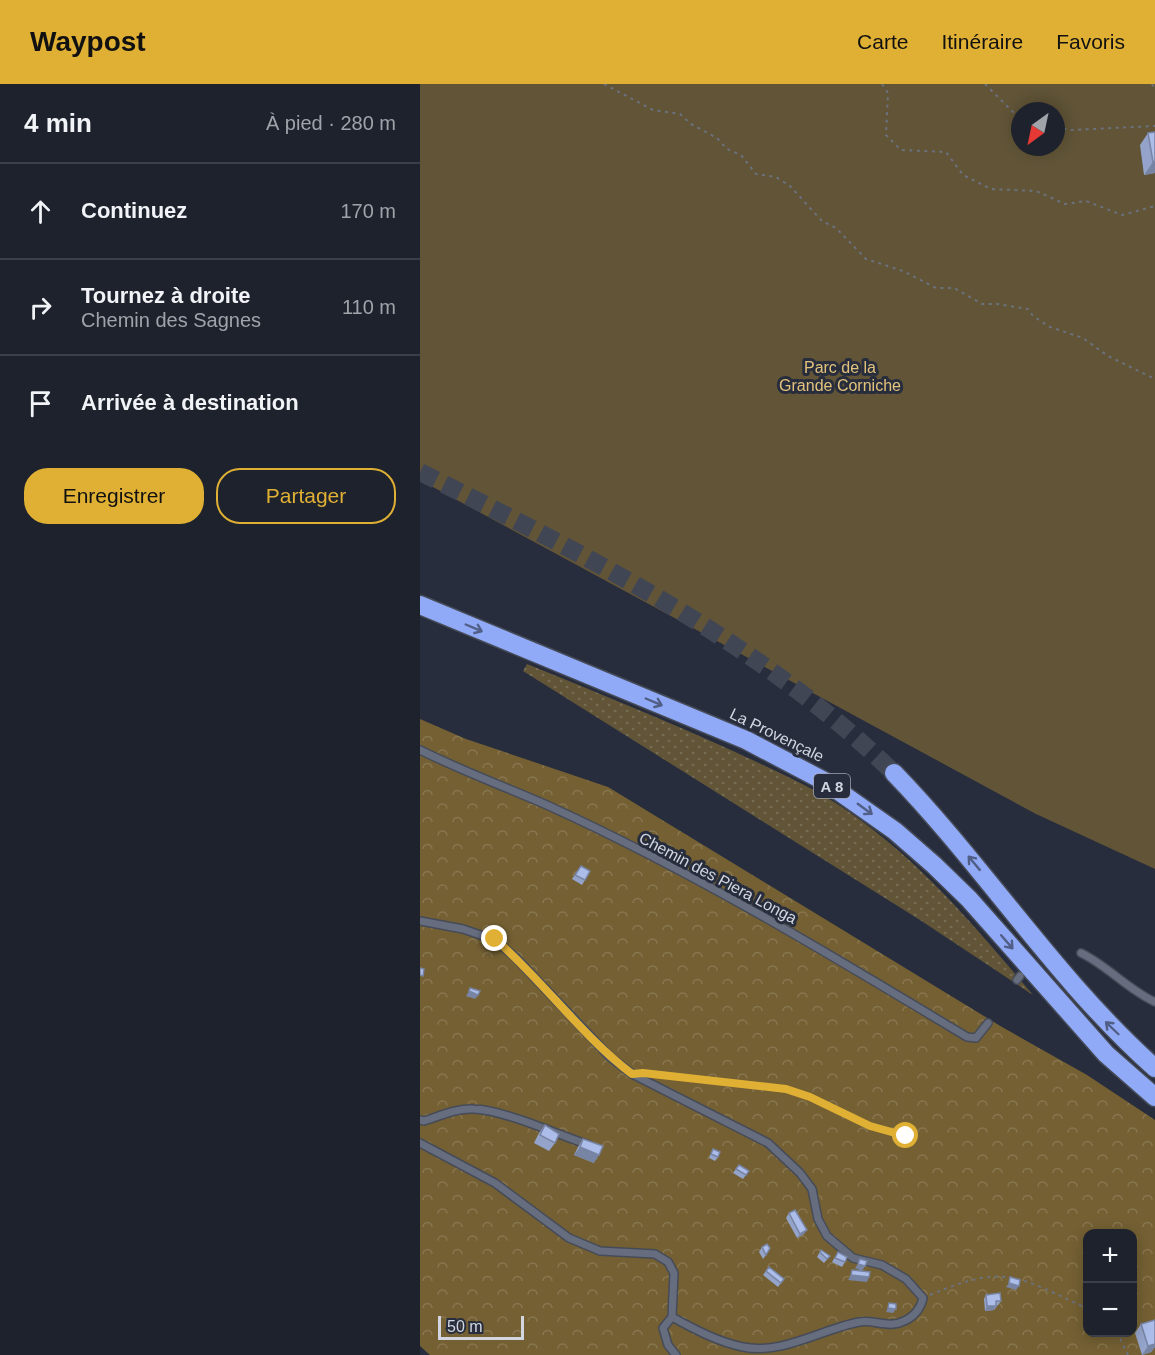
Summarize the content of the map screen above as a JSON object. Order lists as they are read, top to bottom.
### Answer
{
  "streets": {
    "highway": ["La Provençale", "A 8"],
    "lane": ["Chemin des Piera Longa"]
  },
  "parks": ["Parc de la Grande Corniche"],
  "scale_bar": "50 m",
  "north": "bottom left",
  "page": {
    "header": "Waypost",
    "nav": ["Carte", "Itinéraire", "Favoris"],
    "heading": ["4 min", "À pied · 280 m"],
    "list": [
      ["Continuez", "170 m"],
      ["Tournez à droite", "Chemin des Sagnes", "110 m"],
      "Arrivée à destination"
    ],
    "buttons": ["Enregistrer", "Partager"],
    "map_buttons": ["+", "−"],
    "scale": "50 m"
  }
}
